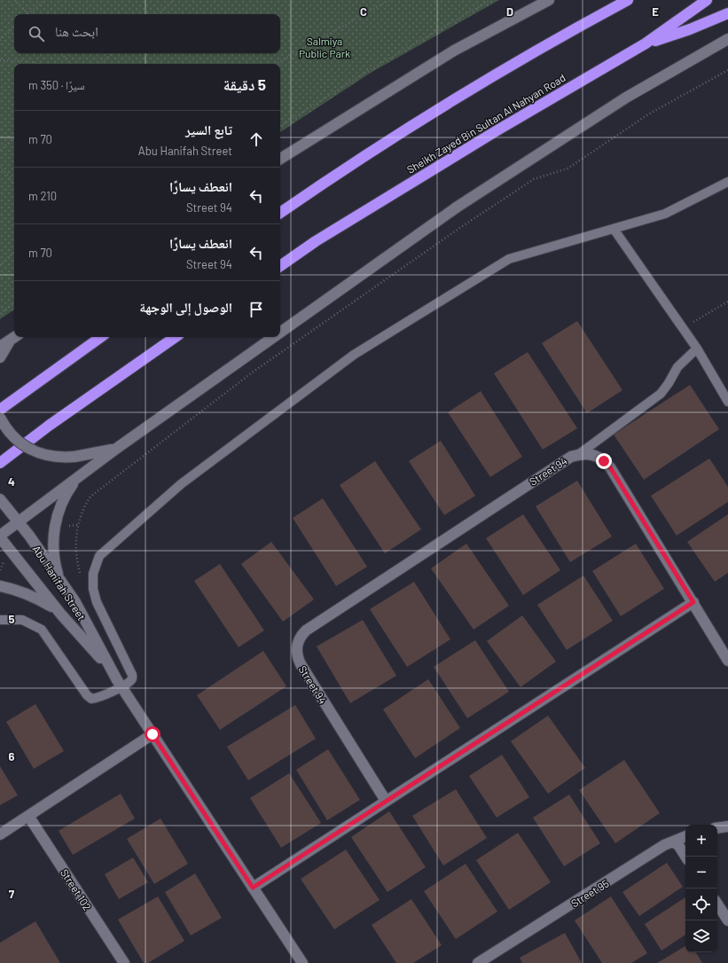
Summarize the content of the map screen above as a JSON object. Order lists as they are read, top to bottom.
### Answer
{
  "streets": {
    "highway": ["Sheikh Zayed Bin Sultan Al Nahyan Road"],
    "street": [
      "Street 94",
      "Abu Hanifah Street",
      "Street 102",
      "Street 95"
    ]
  },
  "parks": ["Salmiya Public Park"],
  "page": {
    "search": "ابحث هنا",
    "heading": ["5 دقيقة", "سيرًا · 350 m"],
    "list": [
      ["تابع السير", "Abu Hanifah Street", "70 m"],
      ["انعطف يسارًا", "Street 94", "210 m"],
      ["انعطف يسارًا", "Street 94", "70 m"],
      "الوصول إلى الوجهة"
    ],
    "map_buttons": ["+", "−"]
  },
  "grid": {
    "columns": ["C", "D", "E"],
    "rows": [
      "4",
      "5",
      "6",
      "7"
    ]
  }
}
